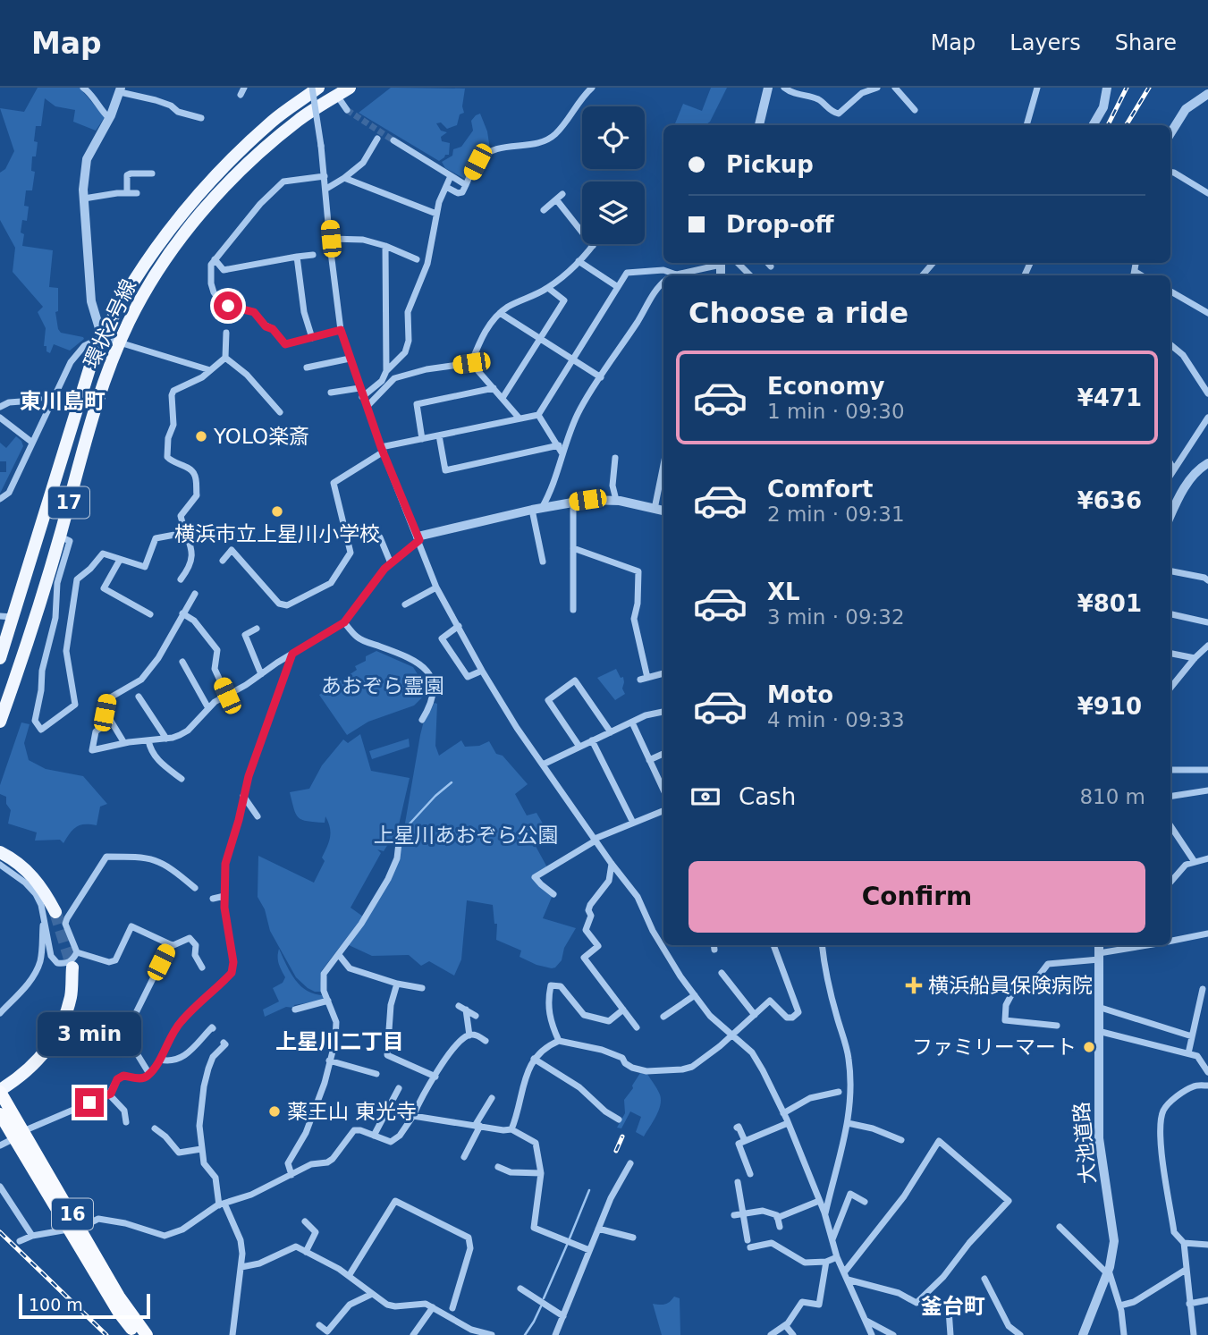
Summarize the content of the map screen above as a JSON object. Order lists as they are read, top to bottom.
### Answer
{
  "streets": {
    "highway": ["16"],
    "main road": ["環状2号線", "17"],
    "street": ["大池道路"]
  },
  "districts": ["東川島町", "上星川二丁目", "釜台町"],
  "parks": ["あおぞら霊園", "上星川あおぞら公園"],
  "places": {
    "other": [
      "YOLO楽斎",
      "横浜市立上星川小学校",
      "ファミリーマート",
      "薬王山 東光寺"
    ],
    "health": ["横浜船員保険病院"]
  },
  "scale_bar": "100 m",
  "page": {
    "header": "Map",
    "nav": ["Map", "Layers", "Share"],
    "banner": ["Pickup", "Drop-off"],
    "heading": "Choose a ride",
    "list": [
      {
        "name": "Economy",
        "note": "1 min · 09:30",
        "value": "¥471"
      },
      {
        "name": "Comfort",
        "note": "2 min · 09:31",
        "value": "¥636"
      },
      {
        "name": "XL",
        "note": "3 min · 09:32",
        "value": "¥801"
      },
      {
        "name": "Moto",
        "note": "4 min · 09:33",
        "value": "¥910"
      }
    ],
    "pay": ["Cash", "810 m"],
    "buttons": "Confirm",
    "bubble": "3 min",
    "scale": "100 m"
  }
}
